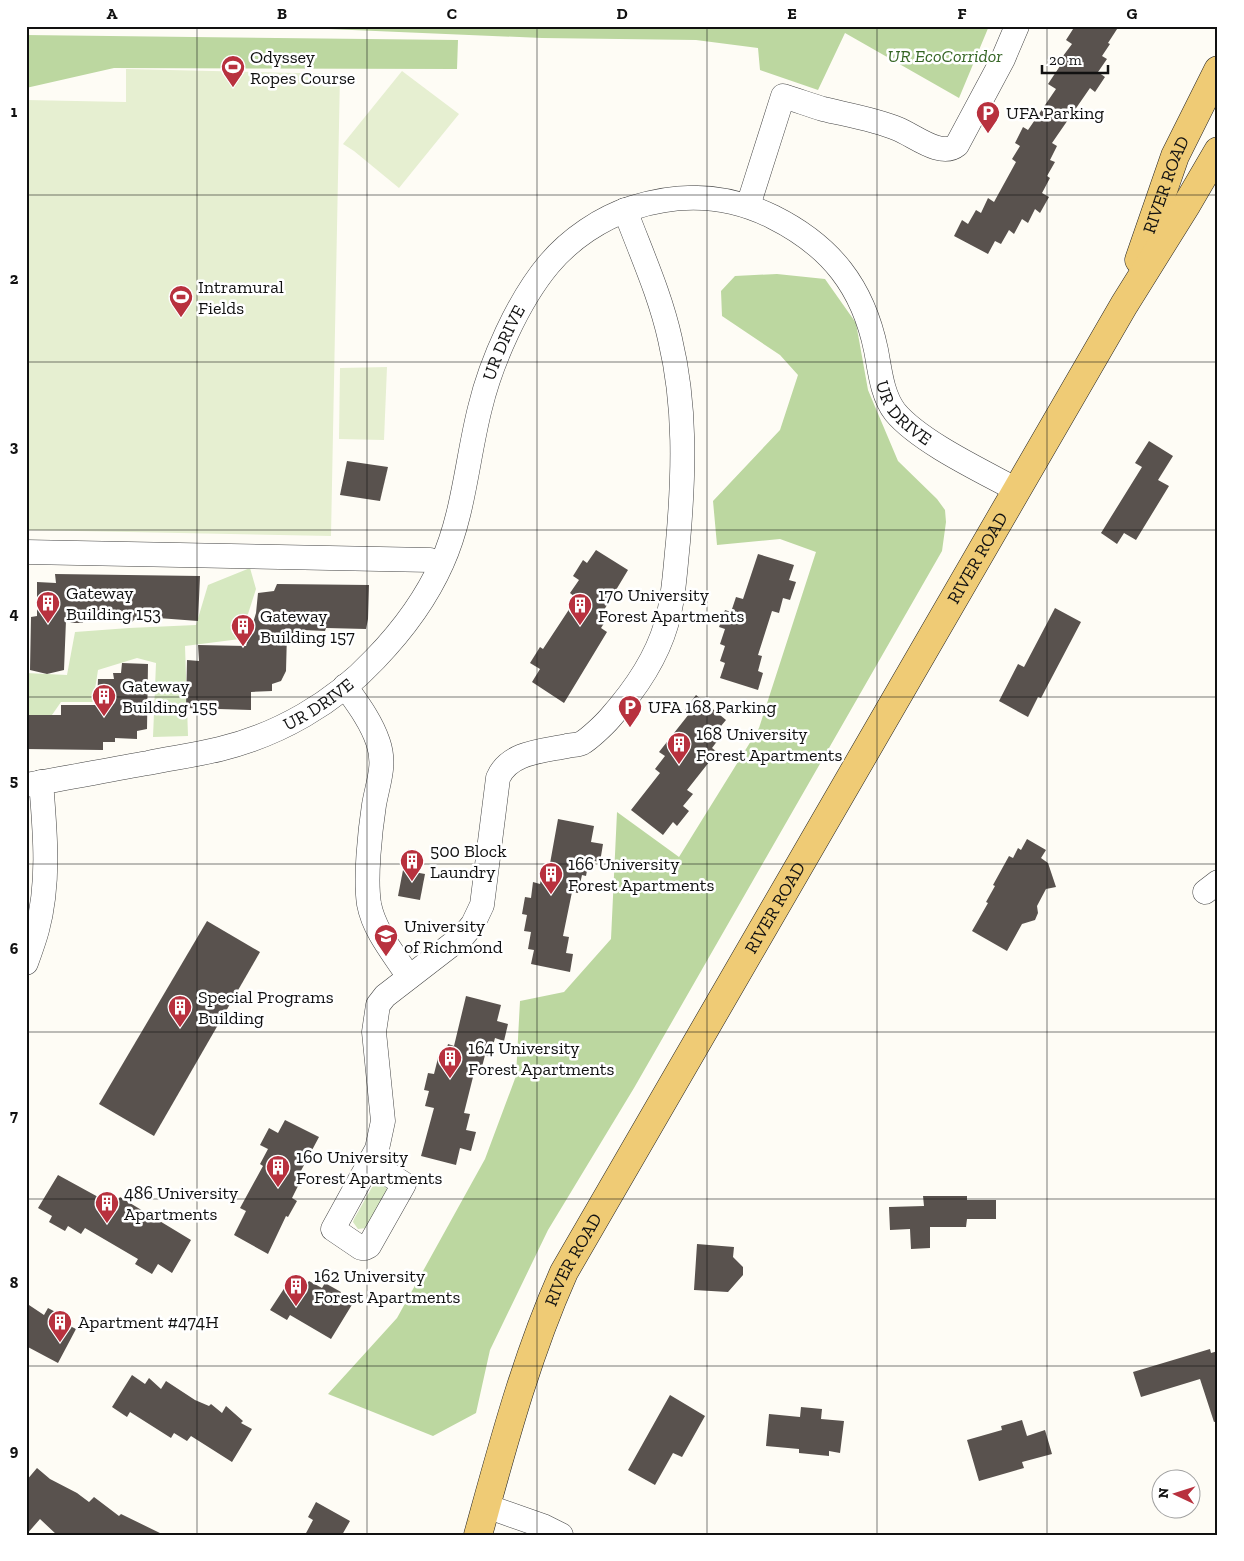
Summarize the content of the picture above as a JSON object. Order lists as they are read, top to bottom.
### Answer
{
  "streets": {
    "main road": ["RIVER ROAD"],
    "street": ["UR DRIVE"]
  },
  "crossings": [
    ["RIVER ROAD", "UR DRIVE"]
  ],
  "parks": ["UR EcoCorridor"],
  "places": {
    "sports": ["Odyssey Ropes Course", "Intramural Fields"],
    "parking": ["UFA Parking", "UFA 168 Parking"],
    "building": [
      "Gateway Building 153",
      "170 University Forest Apartments",
      "Gateway Building 157",
      "Gateway Building 155",
      "168 University Forest Apartments",
      "500 Block Laundry",
      "166 University Forest Apartments",
      "Special Programs Building",
      "164 University Forest Apartments",
      "160 University Forest Apartments",
      "486 University Apartments",
      "162 University Forest Apartments",
      "Apartment #474H"
    ],
    "school or university": ["University of Richmond"]
  },
  "scale_bar": "20 m",
  "north": "left",
  "grid": {
    "columns": [
      "A",
      "B",
      "C",
      "D",
      "E",
      "F",
      "G"
    ],
    "rows": [
      "1",
      "2",
      "3",
      "4",
      "5",
      "6",
      "7",
      "8",
      "9"
    ]
  }
}
